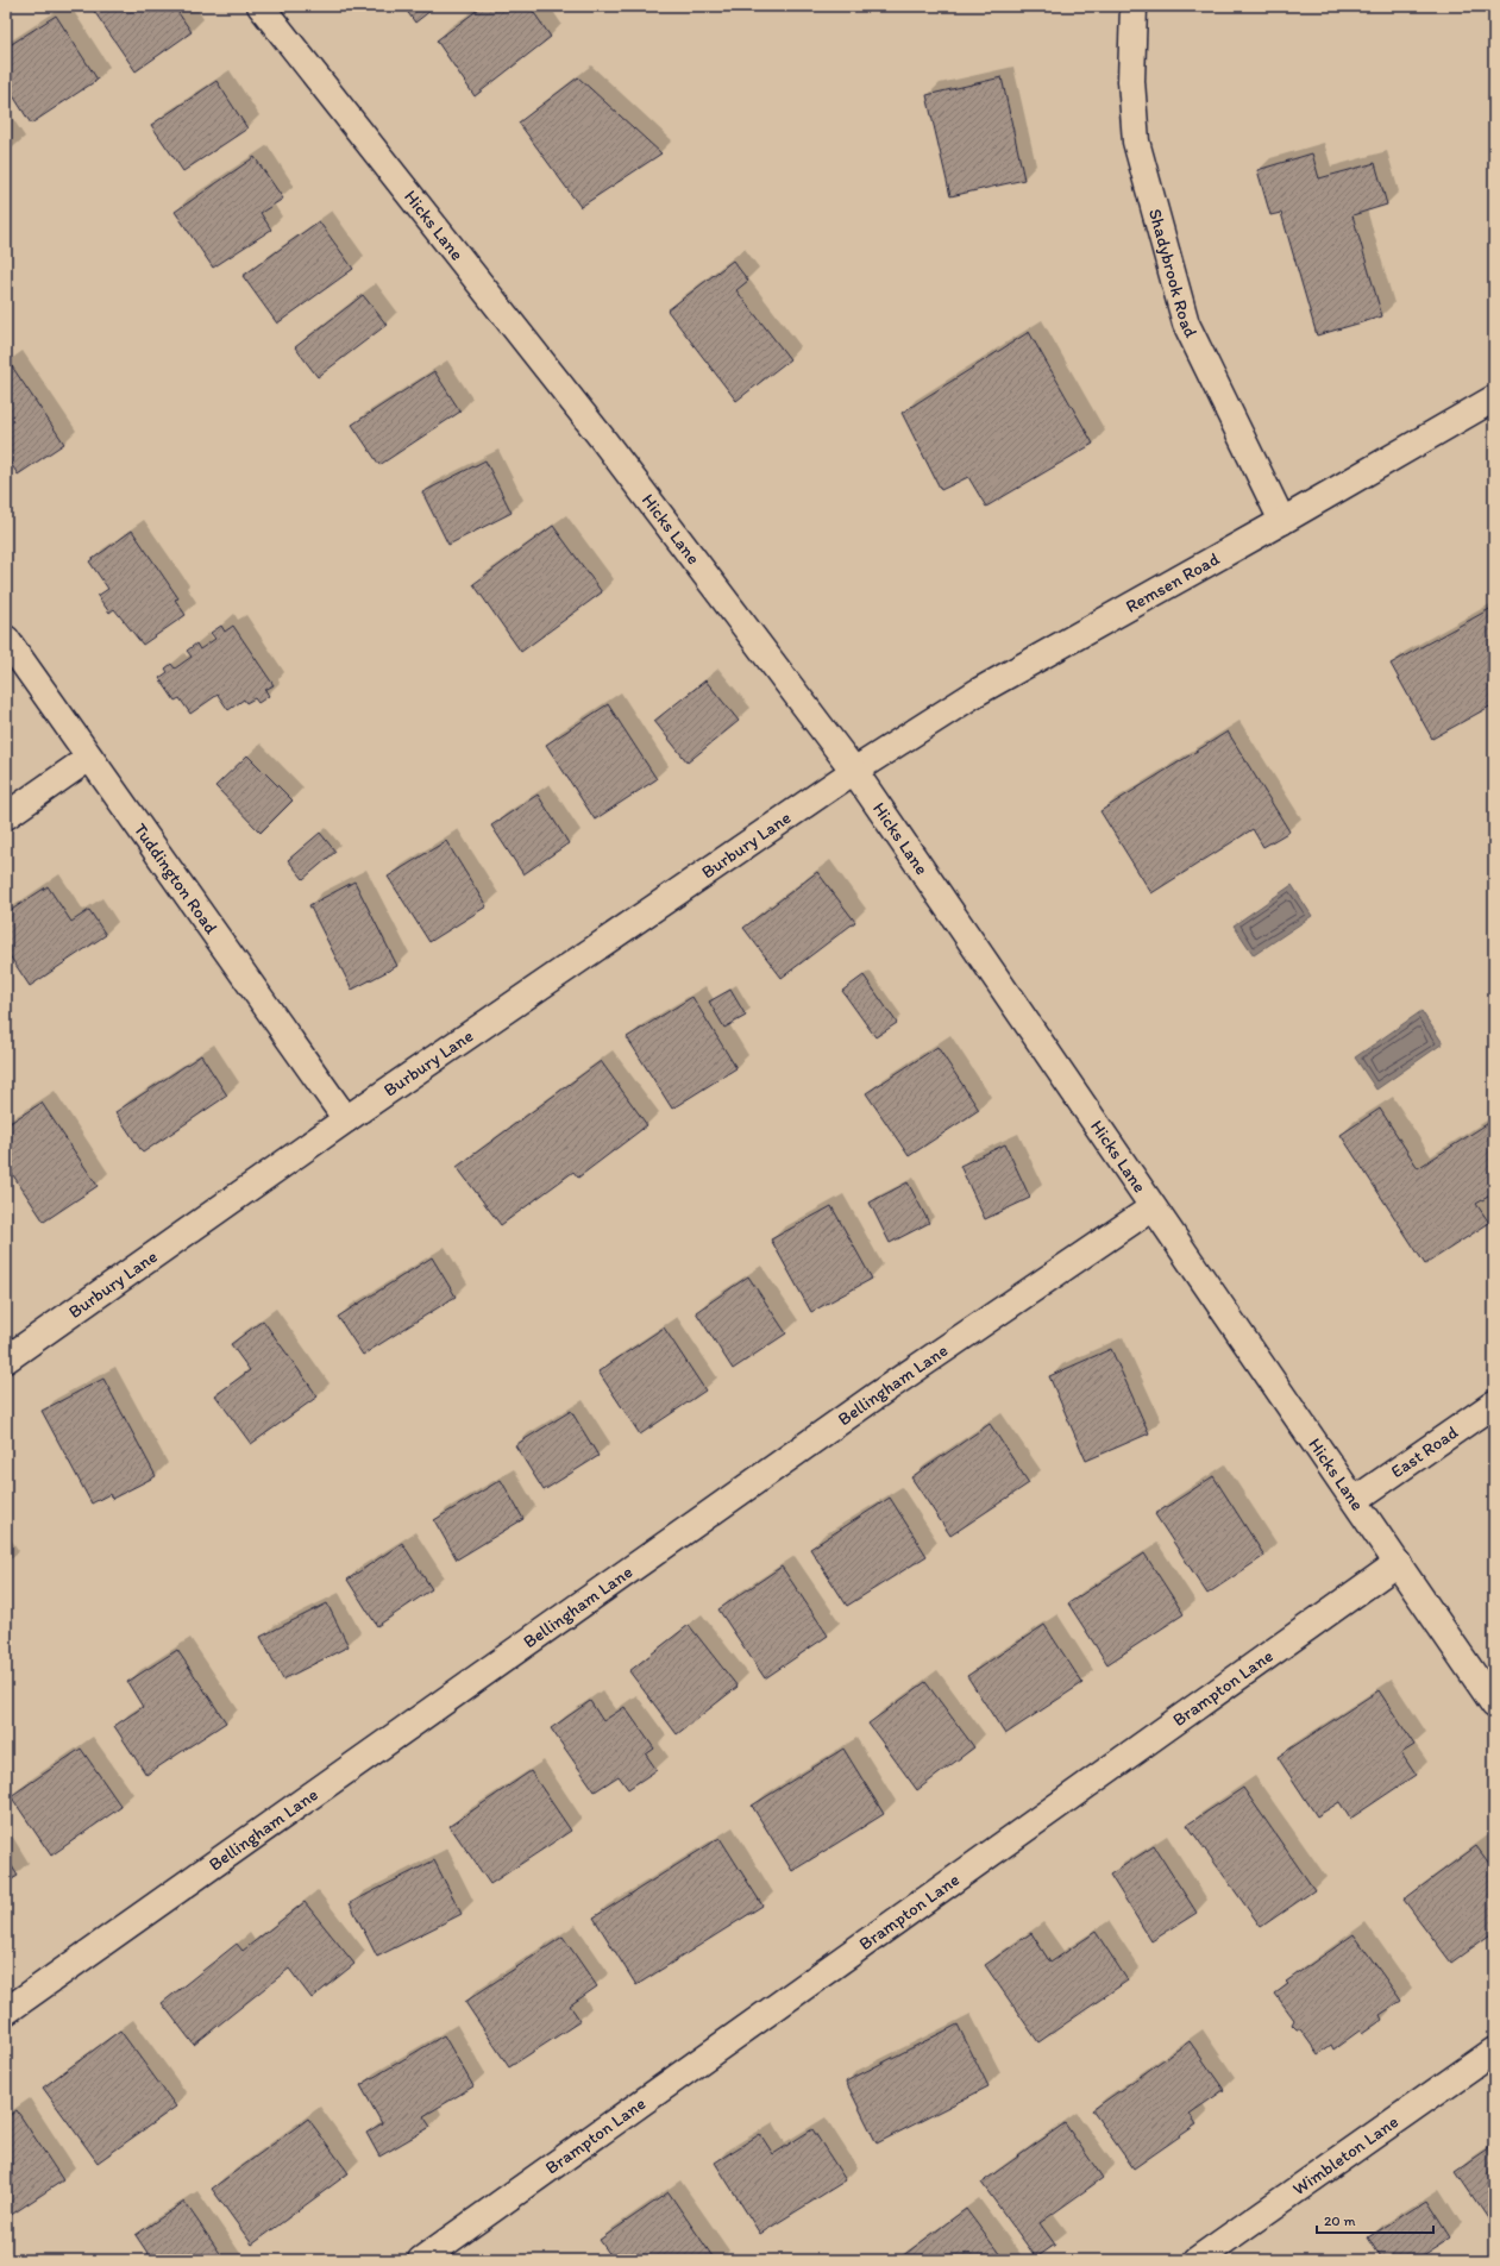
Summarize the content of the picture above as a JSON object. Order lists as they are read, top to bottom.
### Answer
{
  "streets": {
    "street": [
      "Hicks Lane",
      "Shadybrook Road",
      "Remsen Road",
      "Burbury Lane",
      "Tuddington Road",
      "Bellingham Lane",
      "East Road",
      "Brampton Lane",
      "Wimbleton Lane"
    ]
  },
  "crossings": [
    ["Hicks Lane", "Remsen Road"],
    ["Hicks Lane", "Burbury Lane"],
    ["Hicks Lane", "Bellingham Lane"],
    ["Hicks Lane", "East Road"],
    ["Hicks Lane", "Brampton Lane"],
    ["Shadybrook Road", "Remsen Road"],
    ["Remsen Road", "Burbury Lane"],
    ["Burbury Lane", "Tuddington Road"]
  ],
  "scale_bar": "20 m"
}
